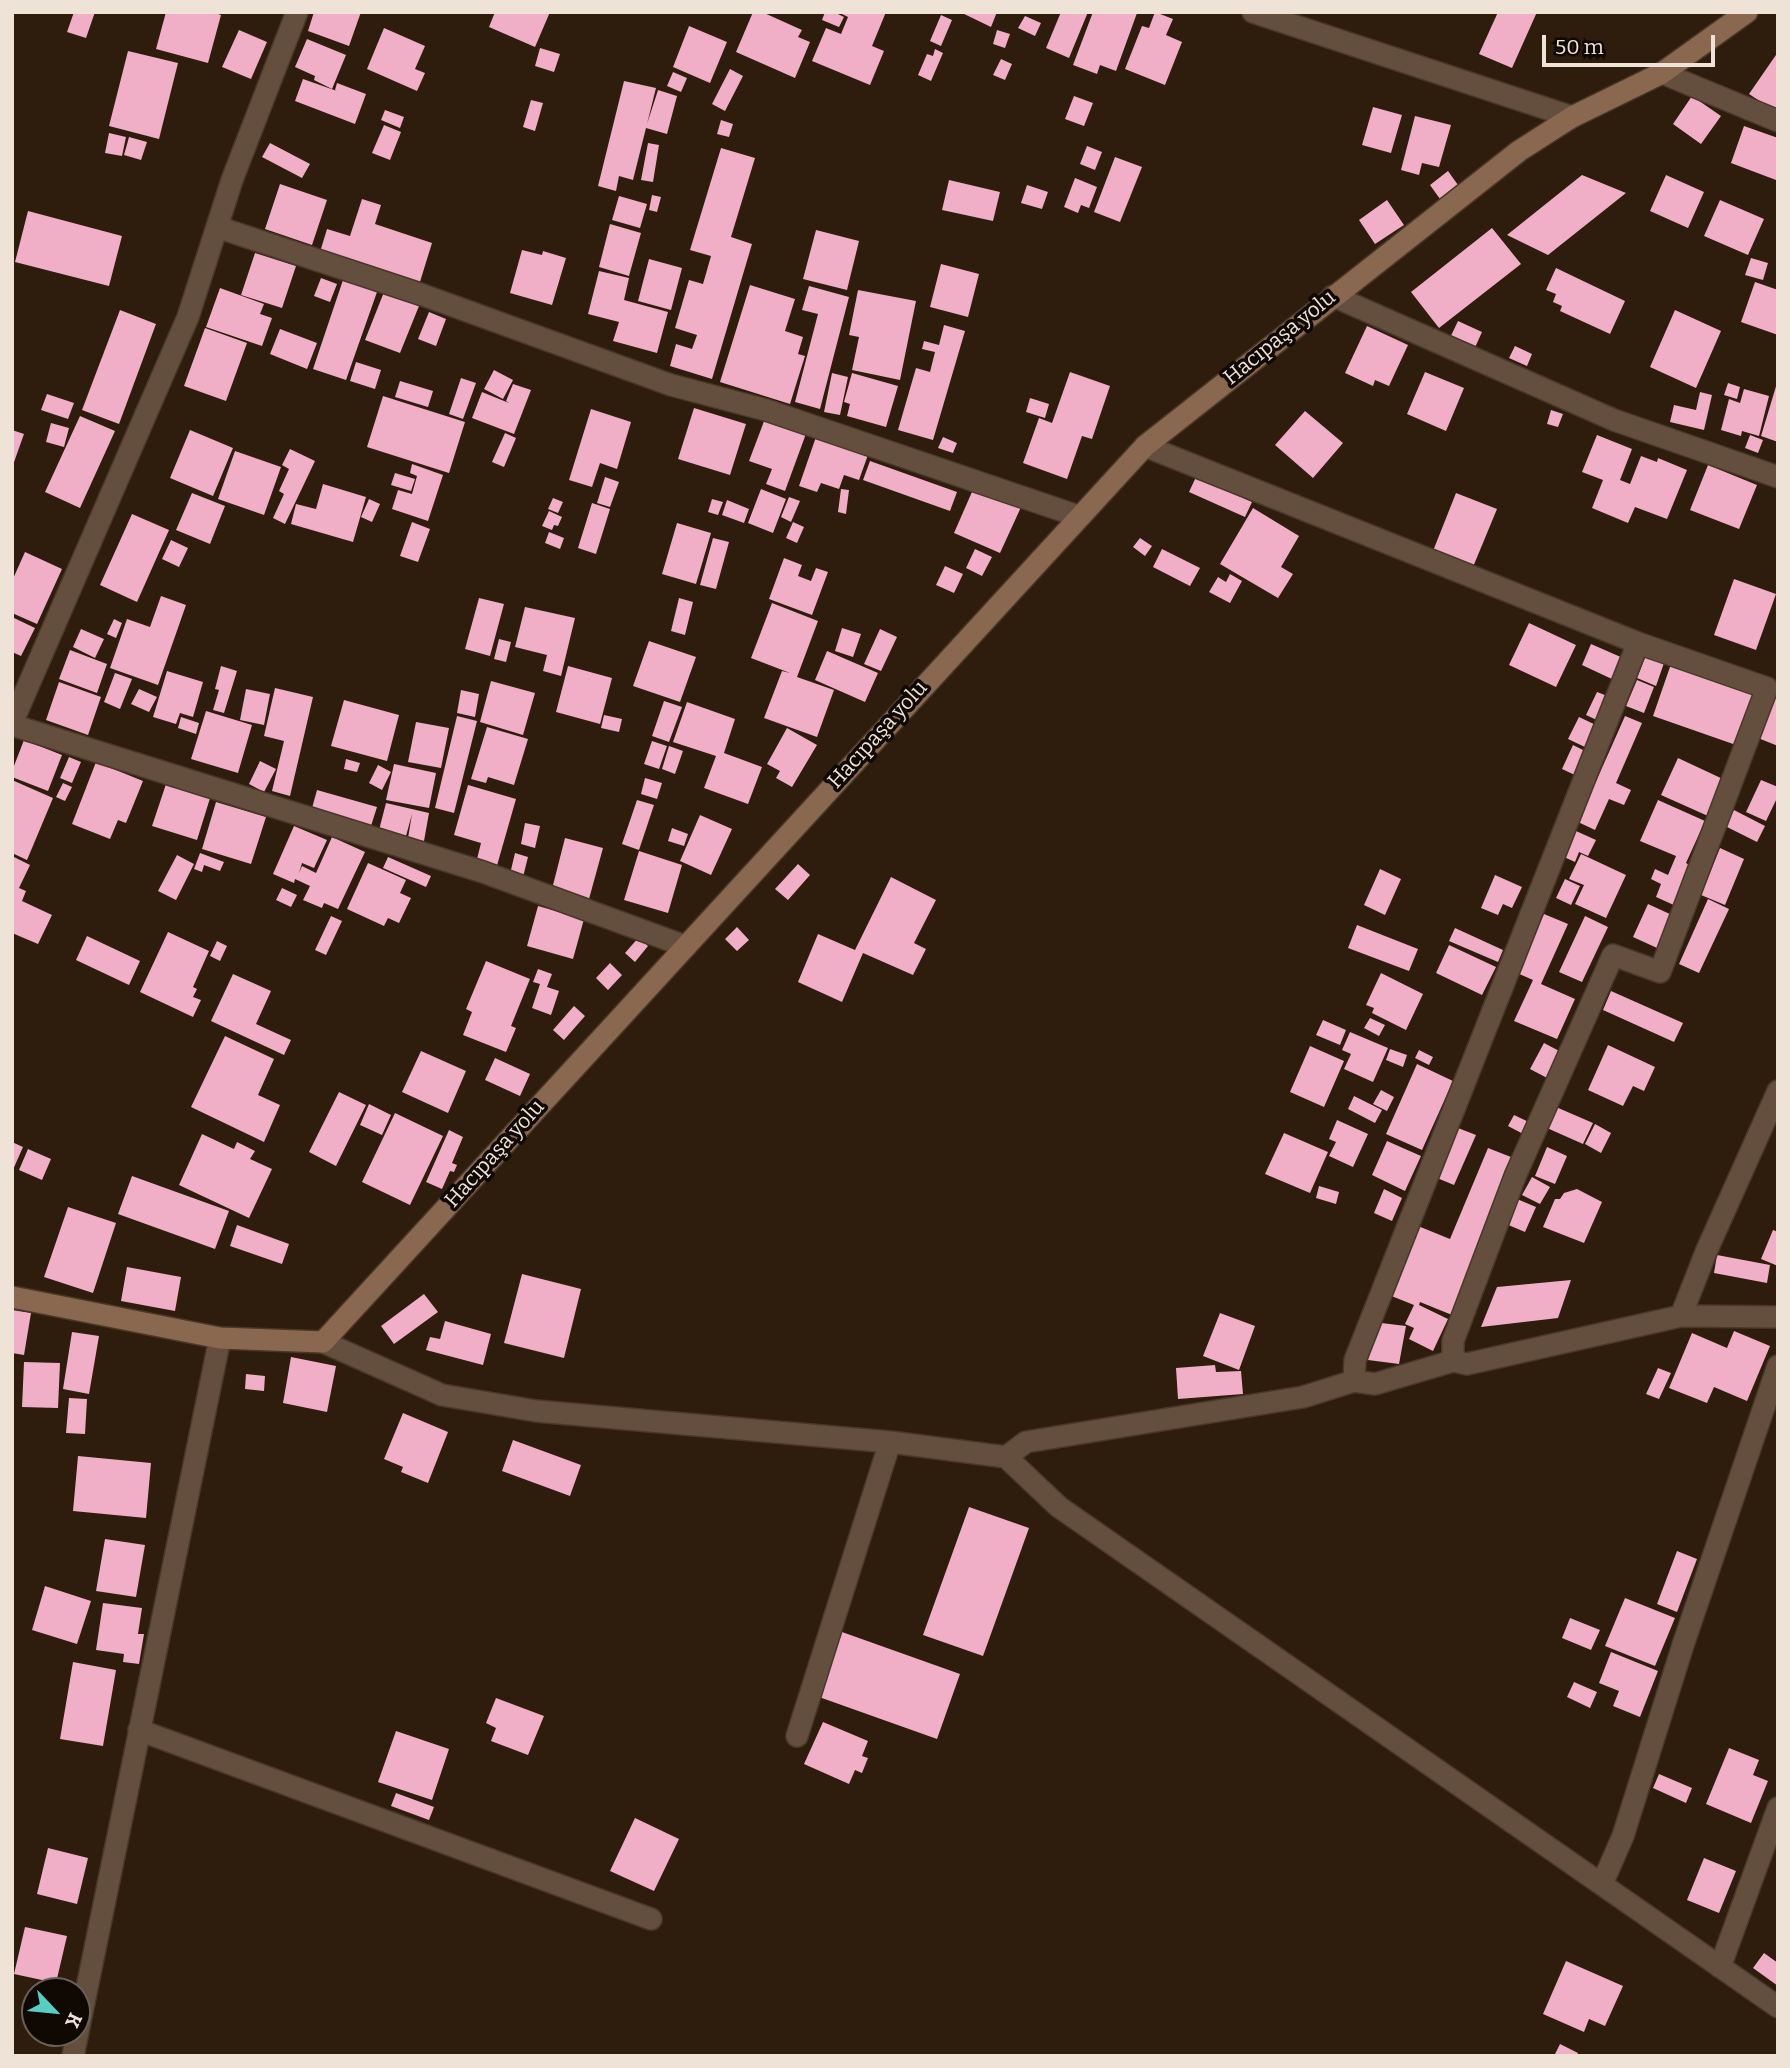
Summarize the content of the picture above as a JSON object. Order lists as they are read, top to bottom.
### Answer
{
  "streets": {
    "main road": ["Hacıpaşa yolu"]
  },
  "scale_bar": "50 m",
  "north": "bottom right"
}
